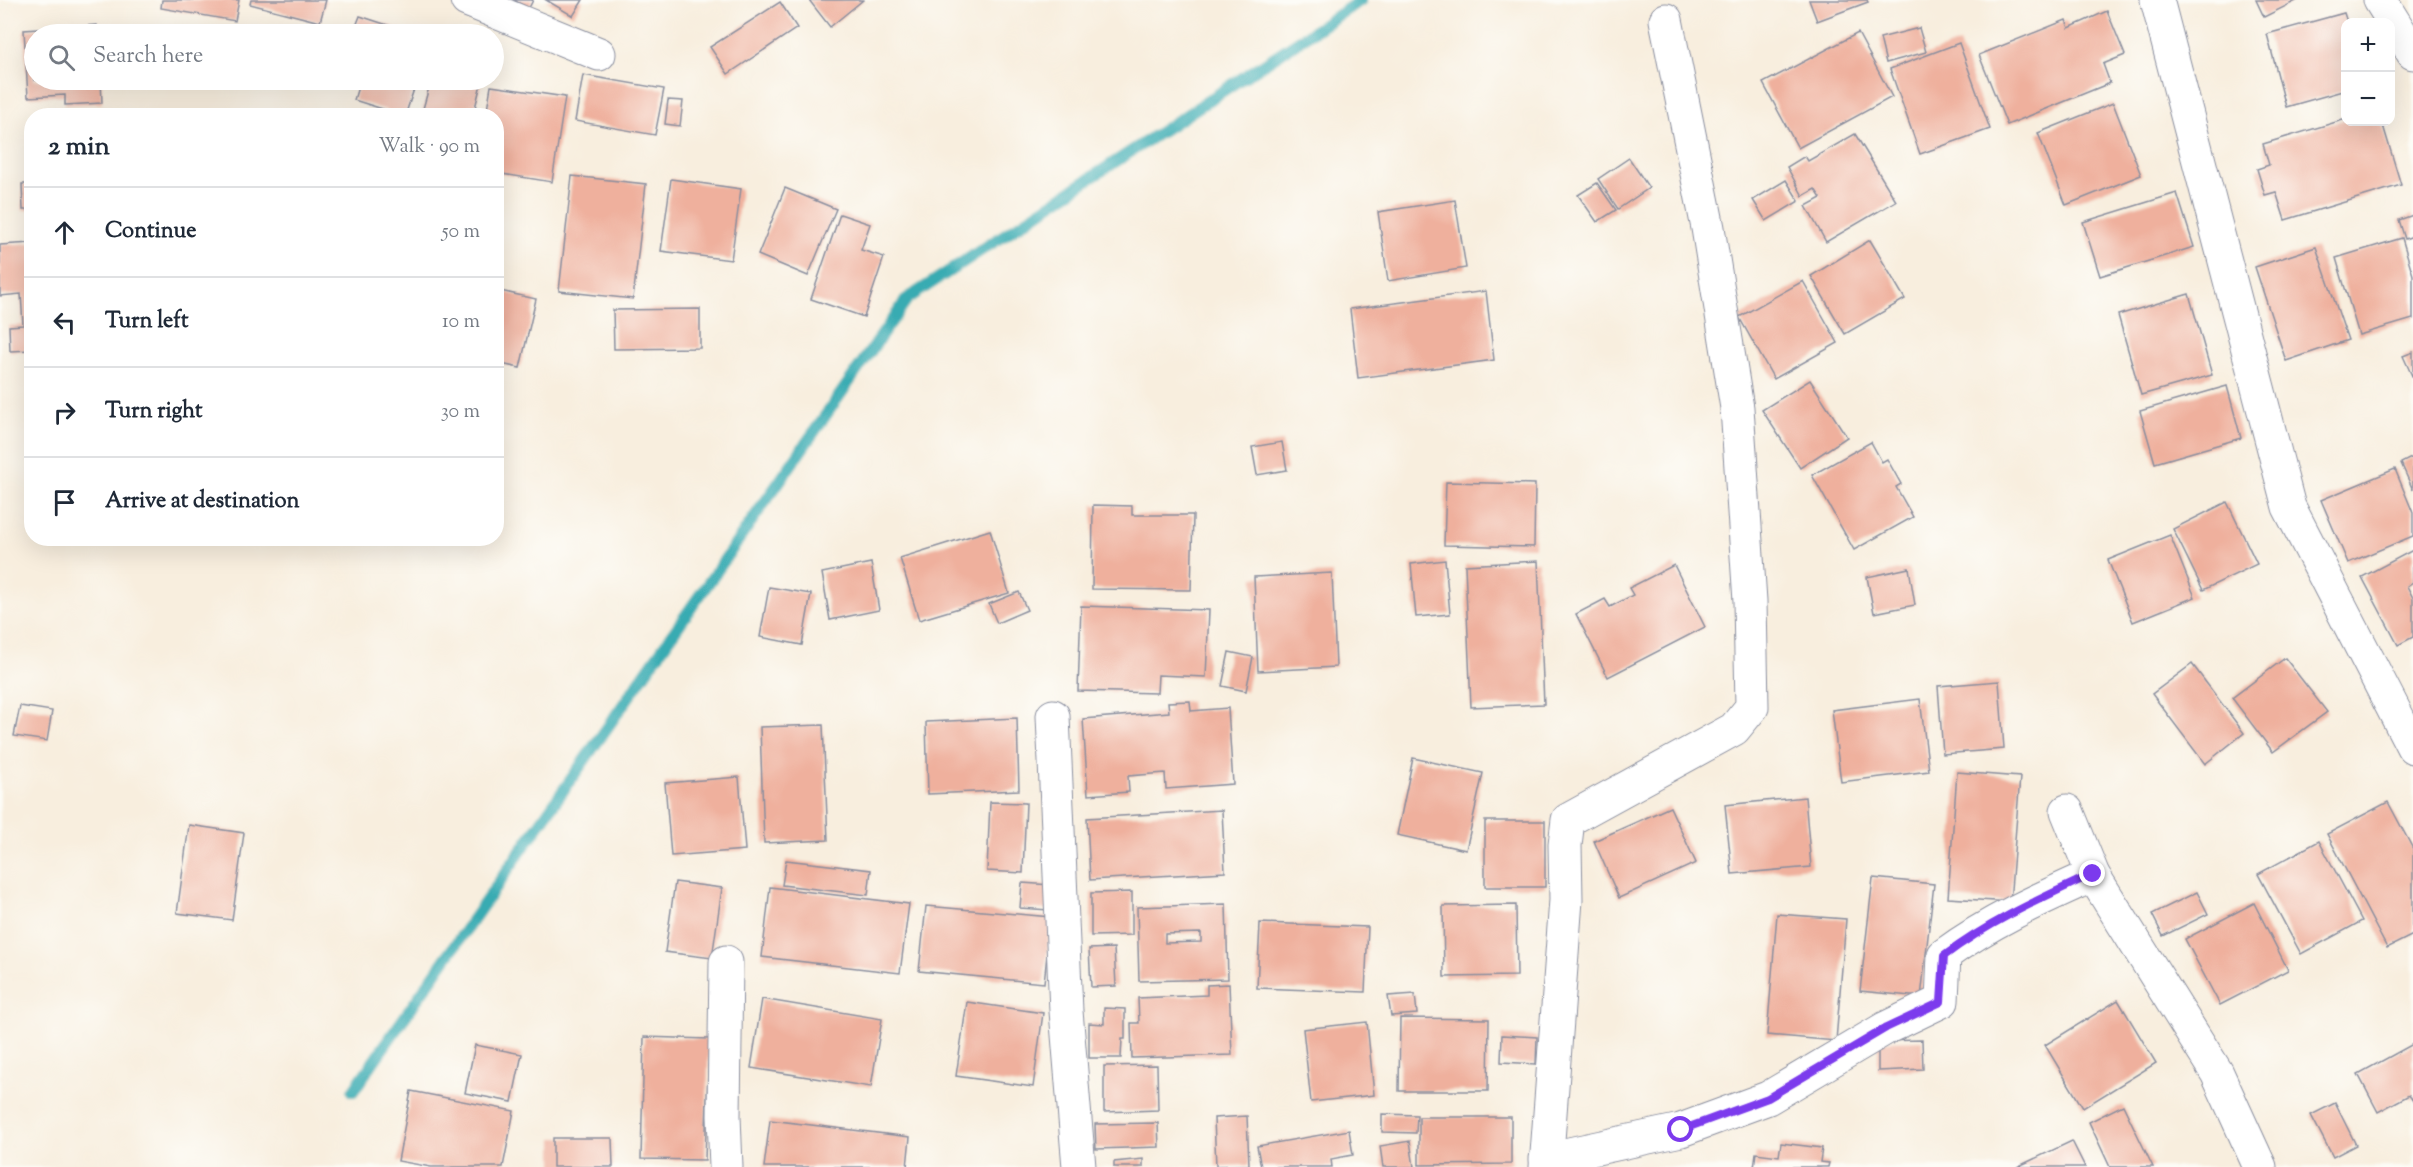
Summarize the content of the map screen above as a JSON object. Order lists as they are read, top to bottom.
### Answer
{
  "page": {
    "map_buttons": ["+", "−"],
    "search": "Search here",
    "heading": ["2 min", "Walk · 90 m"],
    "list": [
      ["Continue", "50 m"],
      ["Turn left", "10 m"],
      ["Turn right", "30 m"],
      "Arrive at destination"
    ]
  }
}
